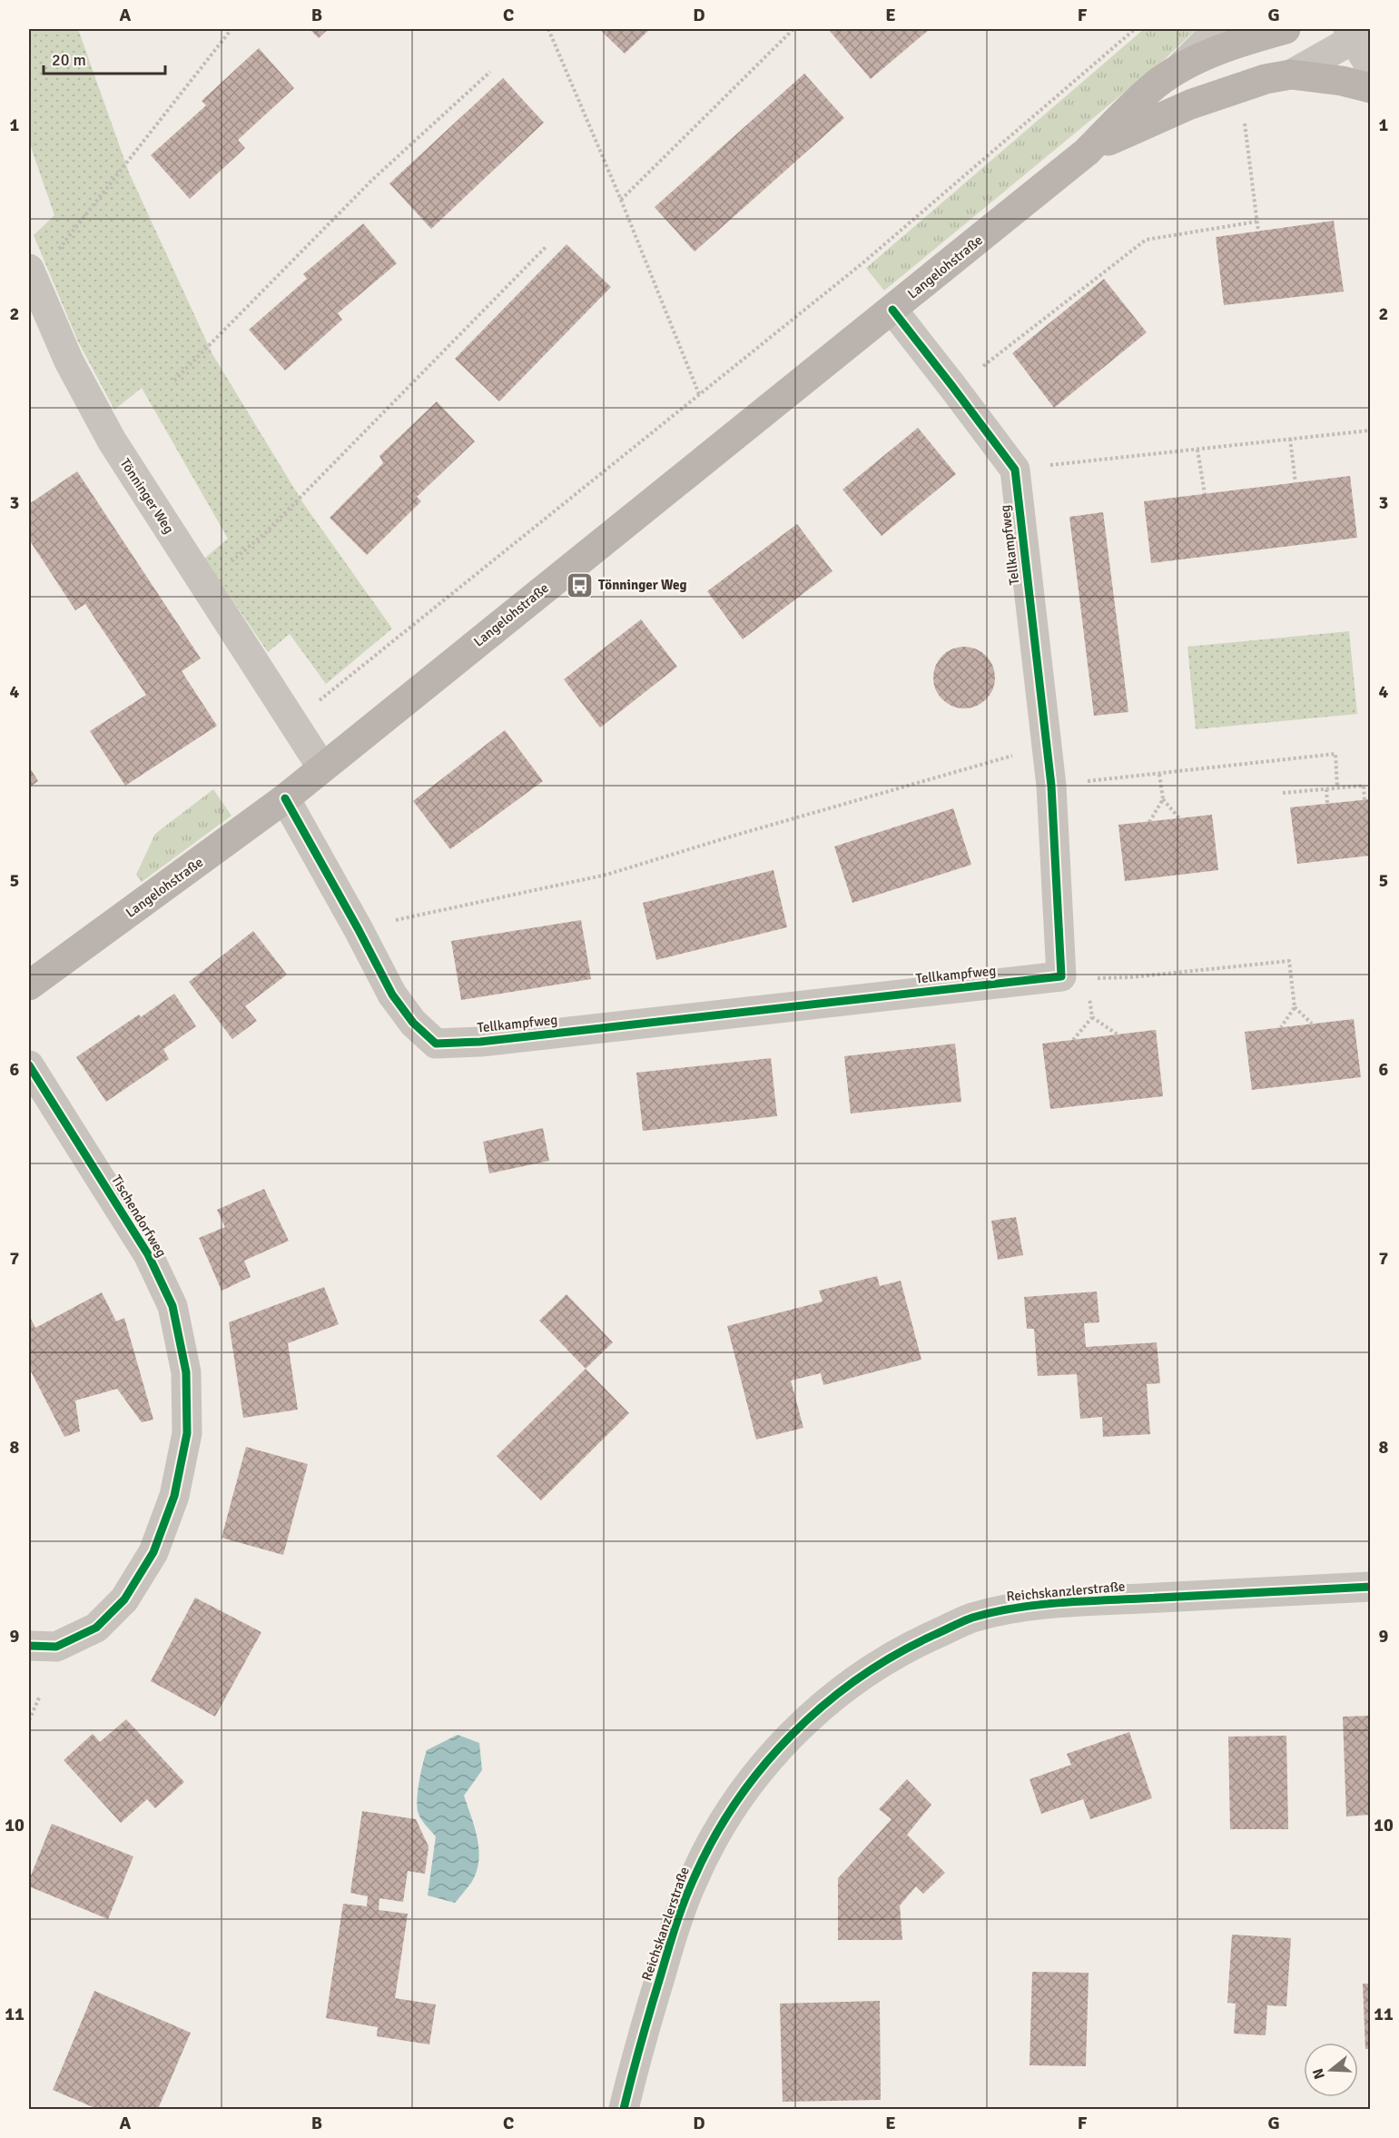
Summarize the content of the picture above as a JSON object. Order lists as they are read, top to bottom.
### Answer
{
  "streets": {
    "street": [
      "Langelohstraße",
      "Tönninger Weg",
      "Tellkampfweg",
      "Tischendorfweg",
      "Reichskanzlerstraße"
    ]
  },
  "crossings": [
    ["Langelohstraße", "Tönninger Weg"],
    ["Langelohstraße", "Tellkampfweg"]
  ],
  "places": {
    "bus stop": ["Tönninger Weg"]
  },
  "scale_bar": "20 m",
  "north": "left",
  "grid": {
    "columns": [
      "A",
      "B",
      "C",
      "D",
      "E",
      "F",
      "G"
    ],
    "rows": [
      "1",
      "2",
      "3",
      "4",
      "5",
      "6",
      "7",
      "8",
      "9",
      "10",
      "11"
    ]
  }
}
